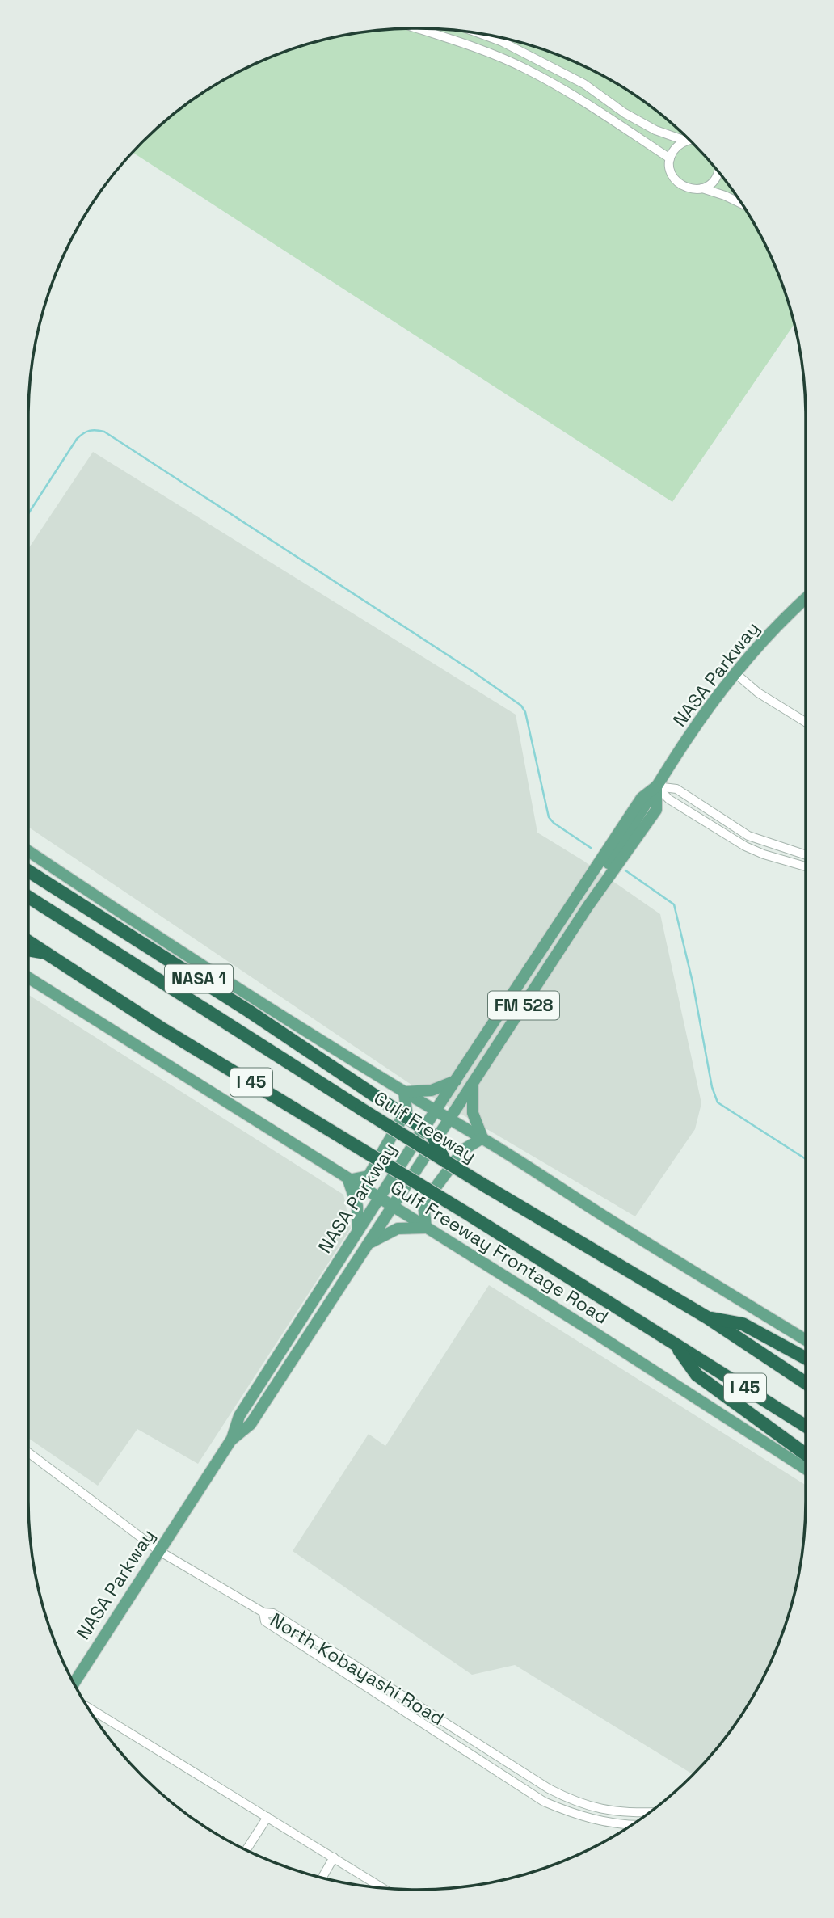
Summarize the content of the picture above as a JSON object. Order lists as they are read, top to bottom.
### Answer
{
  "streets": {
    "highway": ["NASA 1", "I 45", "Gulf Freeway"],
    "main road": ["NASA Parkway", "FM 528", "Gulf Freeway Frontage Road"],
    "street": ["North Kobayashi Road"]
  },
  "crossings": [
    ["NASA Parkway", "Gulf Freeway Frontage Road"],
    ["NASA Parkway", "North Kobayashi Road"],
    ["NASA 1", "Gulf Freeway"]
  ]
}
